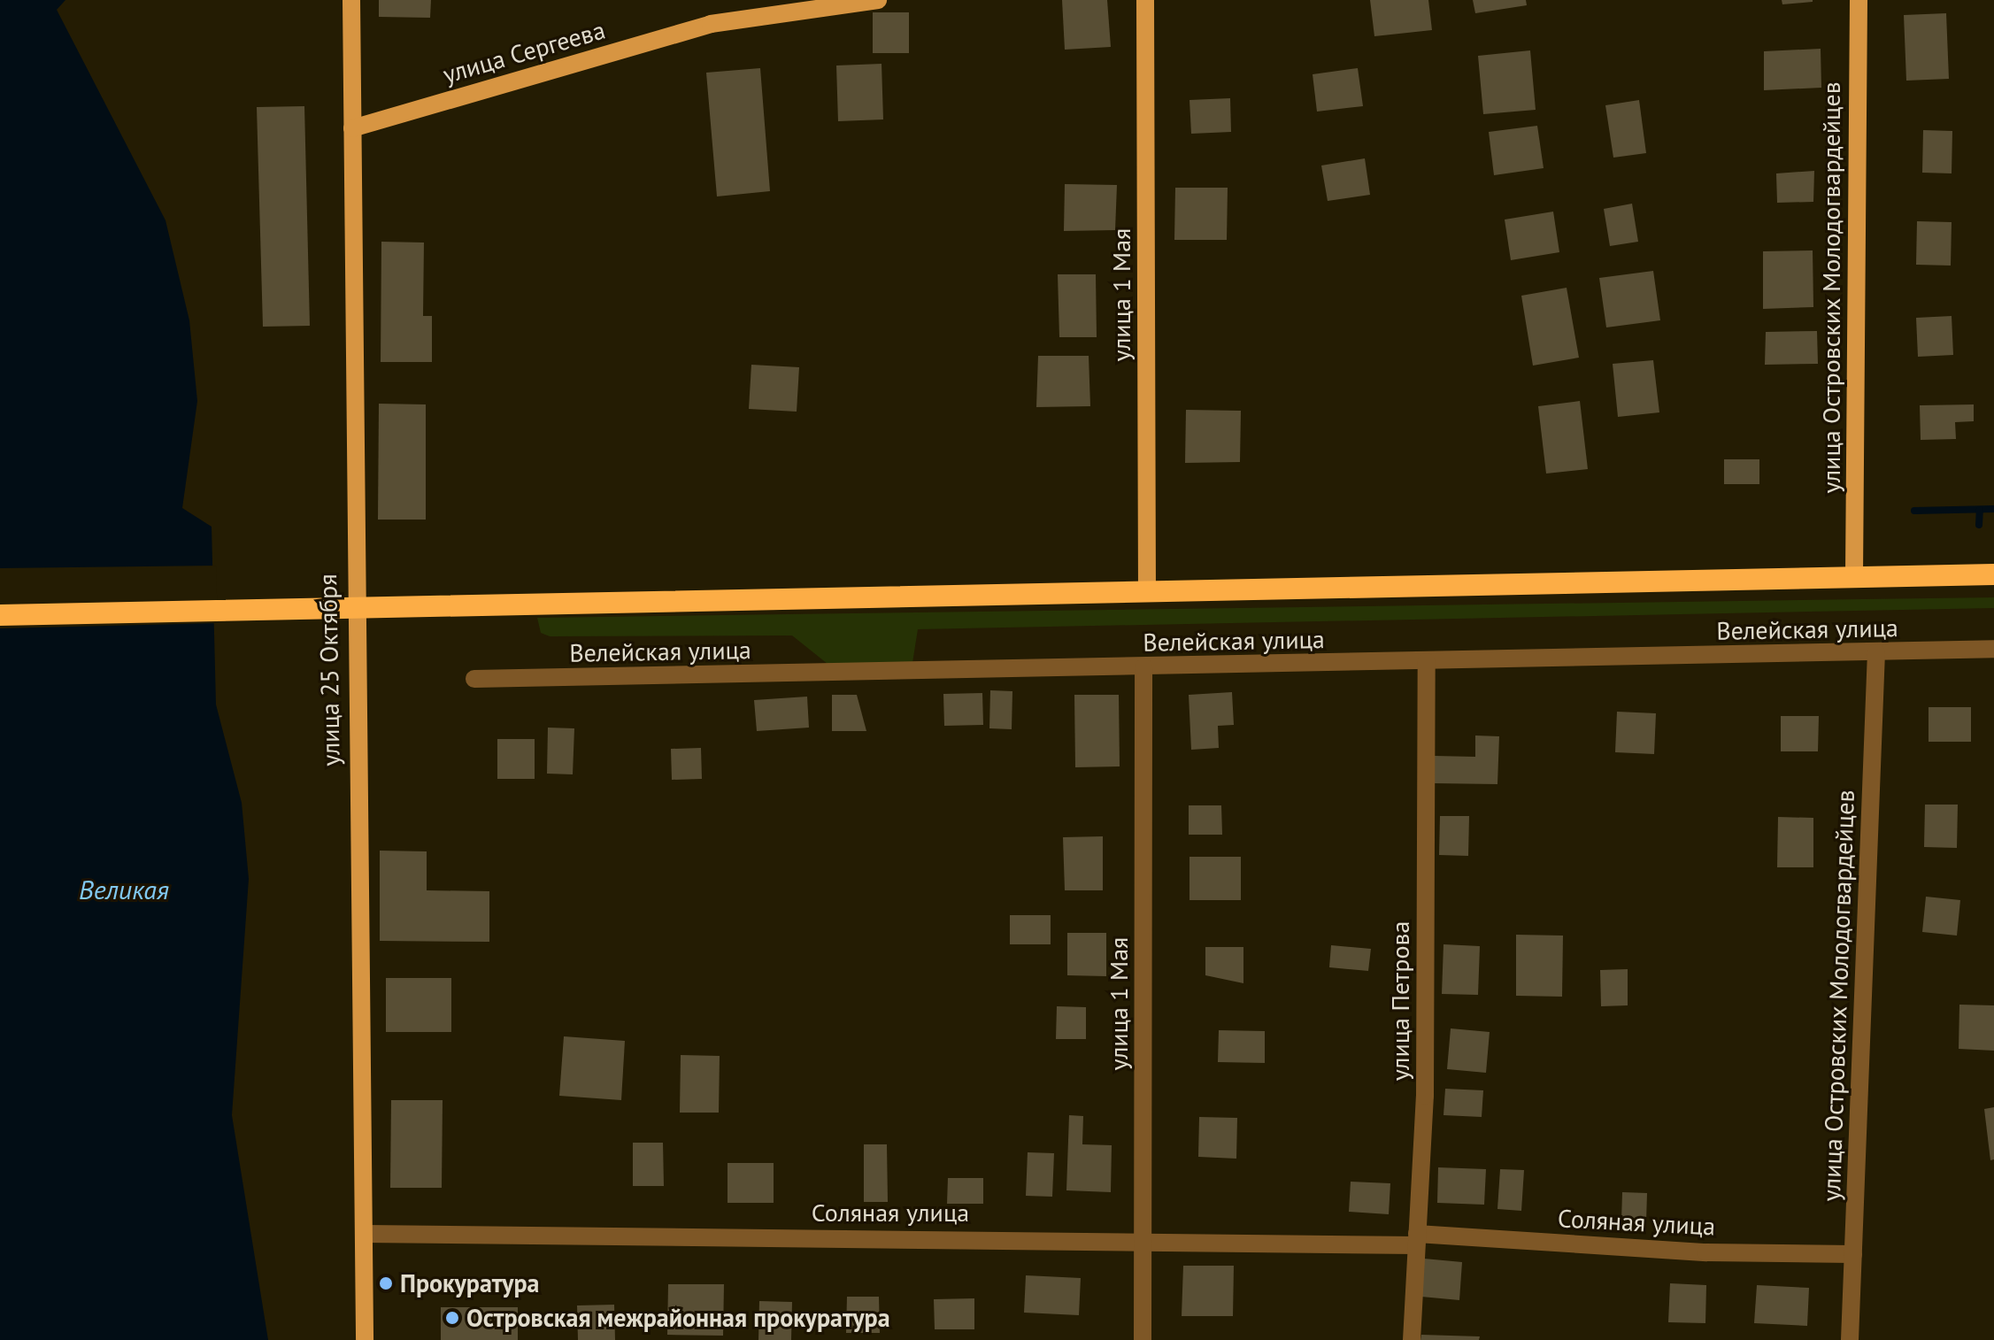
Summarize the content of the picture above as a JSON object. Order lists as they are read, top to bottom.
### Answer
{
  "streets": {
    "main road": [
      "улица Сергеева",
      "улица Островских Молодогвардейцев",
      "улица 1 Мая",
      "улица 25 Октября"
    ],
    "street": ["Велейская улица", "улица Петрова", "Соляная улица"]
  },
  "crossings": [
    ["улица Сергеева", "улица 25 Октября"],
    ["улица Островских Молодогвардейцев", "Велейская улица"],
    ["улица Островских Молодогвардейцев", "Соляная улица"],
    ["улица 1 Мая", "Велейская улица"],
    ["улица 1 Мая", "Соляная улица"],
    ["Велейская улица", "улица Петрова"],
    ["улица 25 Октября", "Соляная улица"],
    ["улица Петрова", "Соляная улица"]
  ],
  "water": ["Великая"],
  "places": ["Прокуратура", "Островская межрайонная прокуратура"]
}
